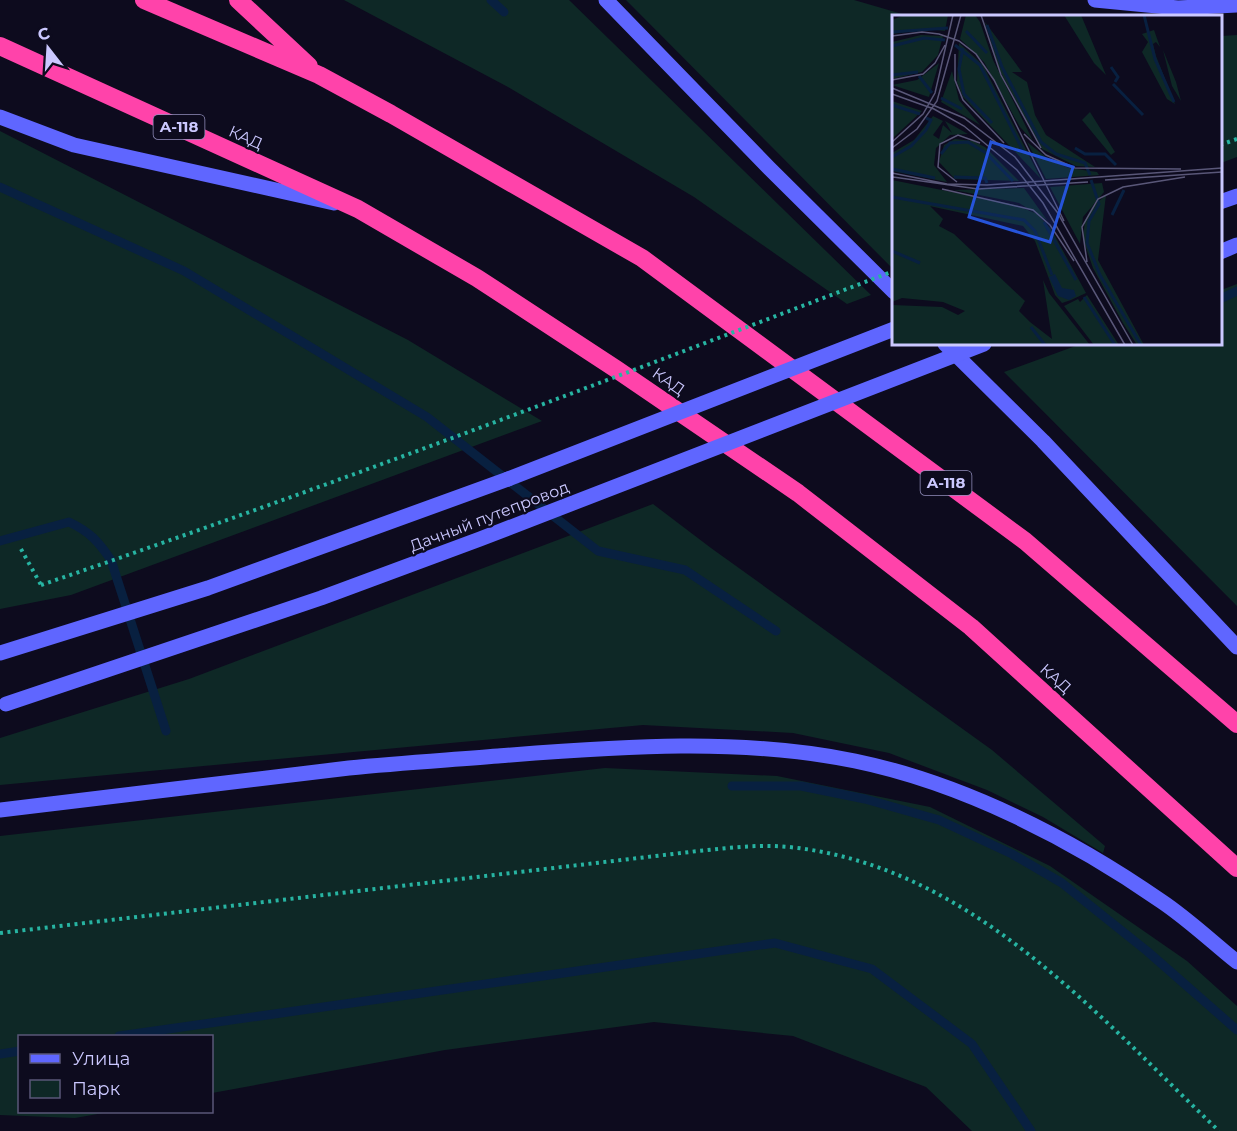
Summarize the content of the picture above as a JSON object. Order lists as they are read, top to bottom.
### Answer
{
  "streets": {
    "highway": ["А-118", "КАД"],
    "main road": ["Дачный путепровод"]
  },
  "legend": ["Улица", "Парк"],
  "north": "top"
}
